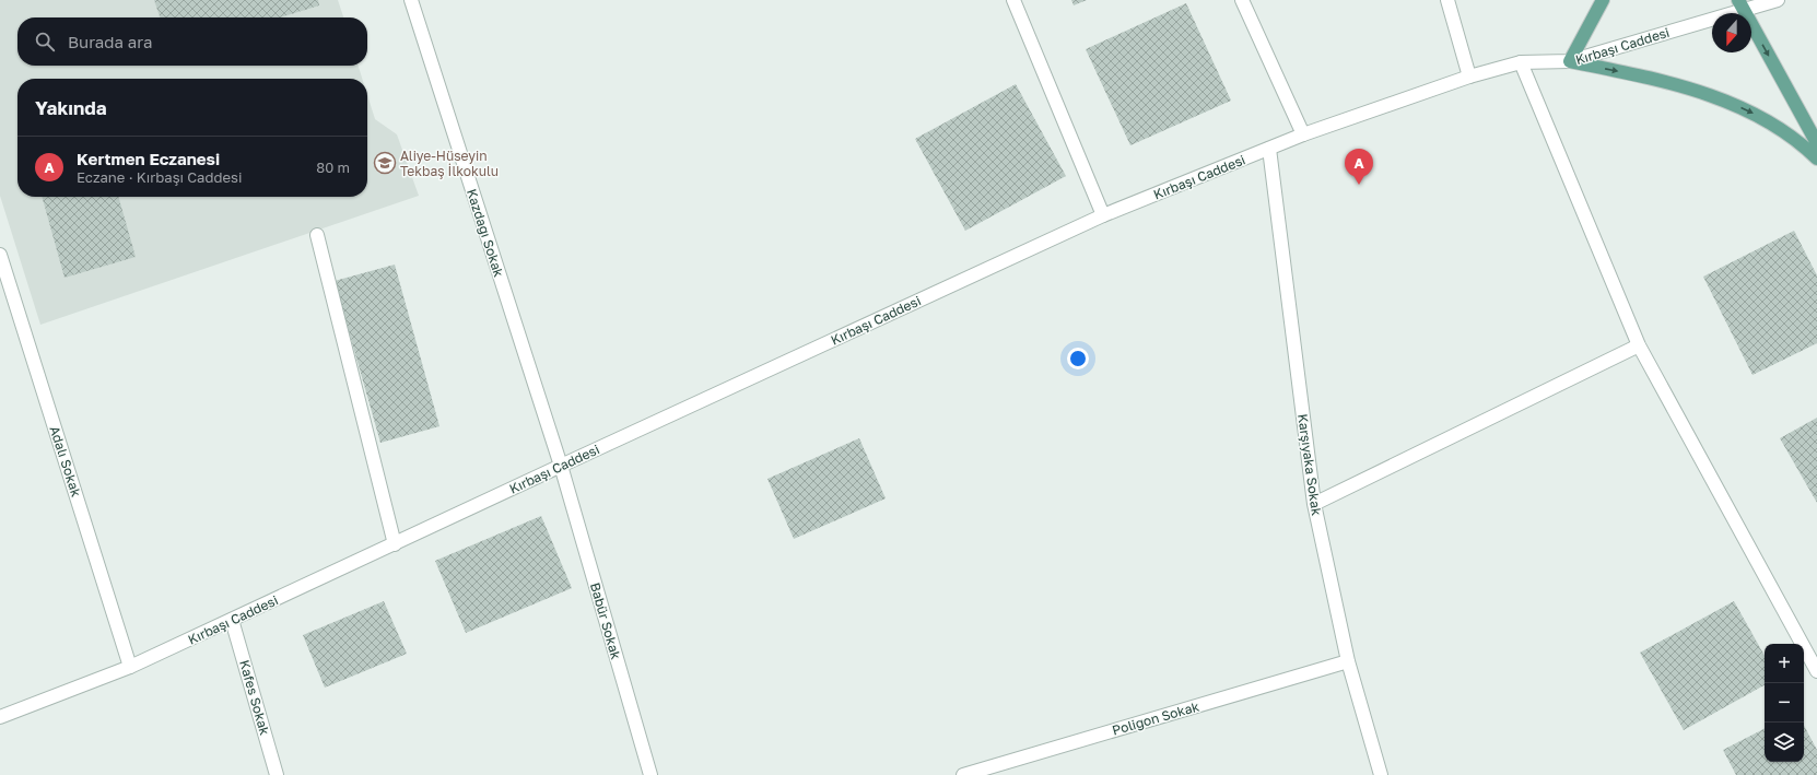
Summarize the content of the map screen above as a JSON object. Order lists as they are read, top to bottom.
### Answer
{
  "streets": {
    "street": [
      "Kırbaşı Caddesi",
      "Kazdağı Sokak",
      "Adalı Sokak",
      "Karşıyaka Sokak",
      "Babür Sokak",
      "Kafes Sokak",
      "Poligon Sokak"
    ]
  },
  "crossings": [
    ["Kırbaşı Caddesi", "Kazdağı Sokak"],
    ["Kırbaşı Caddesi", "Adalı Sokak"],
    ["Kırbaşı Caddesi", "Karşıyaka Sokak"],
    ["Kırbaşı Caddesi", "Babür Sokak"],
    ["Kırbaşı Caddesi", "Kafes Sokak"],
    ["Kazdağı Sokak", "Babür Sokak"],
    ["Karşıyaka Sokak", "Poligon Sokak"]
  ],
  "places": {
    "school or university": ["Aliye-Hüseyin Tekbaş İlkokulu"]
  },
  "north": "bottom",
  "page": {
    "search": "Burada ara",
    "heading": "Yakında",
    "list": [
      {
        "mark": "A",
        "name": "Kertmen Eczanesi",
        "note": "Eczane · Kırbaşı Caddesi",
        "value": "80 m"
      }
    ],
    "pins": "A",
    "map_buttons": ["+", "−"]
  }
}
